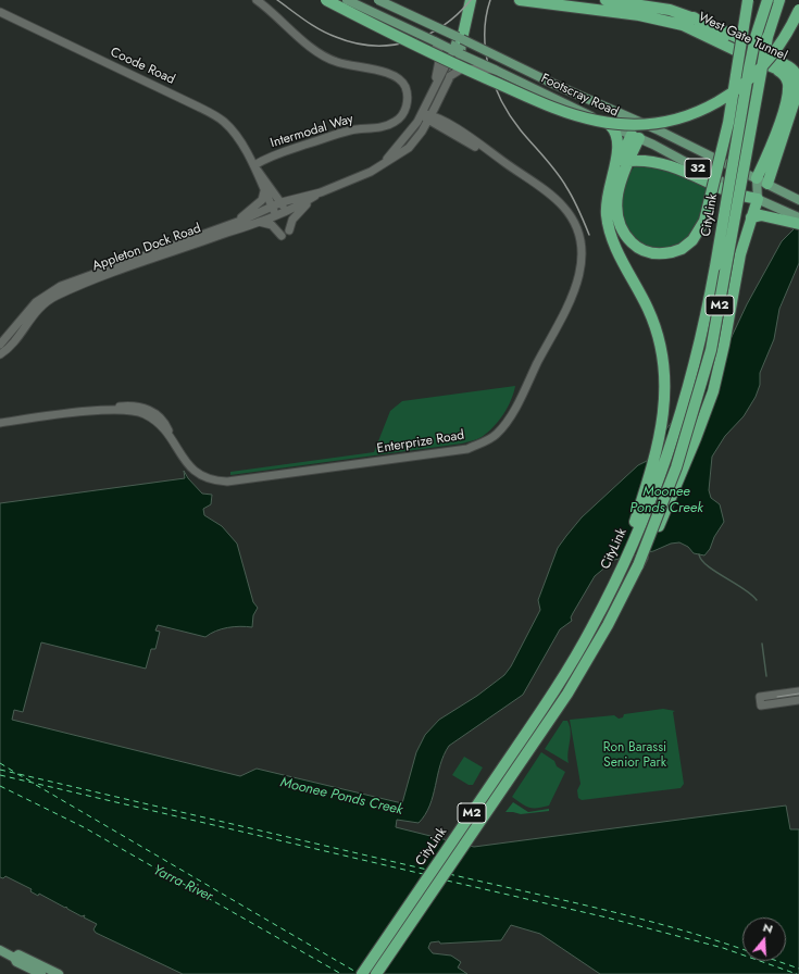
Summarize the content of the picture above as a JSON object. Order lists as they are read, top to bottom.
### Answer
{
  "streets": {
    "highway": ["West Gate Tunnel", "CityLink", "M2"],
    "main road": ["Footscray Road", "32", "Appleton Dock Road"],
    "street": ["Coode Road", "Intermodal Way", "Enterprize Road"]
  },
  "crossings": [
    ["Coode Road", "Intermodal Way"],
    ["Coode Road", "Appleton Dock Road"],
    ["Footscray Road", "Appleton Dock Road"],
    ["Appleton Dock Road", "Enterprize Road"]
  ],
  "water": ["Moonee Ponds Creek", "Yarra River"],
  "parks": ["Ron Barassi Senior Park"],
  "north": "top"
}
